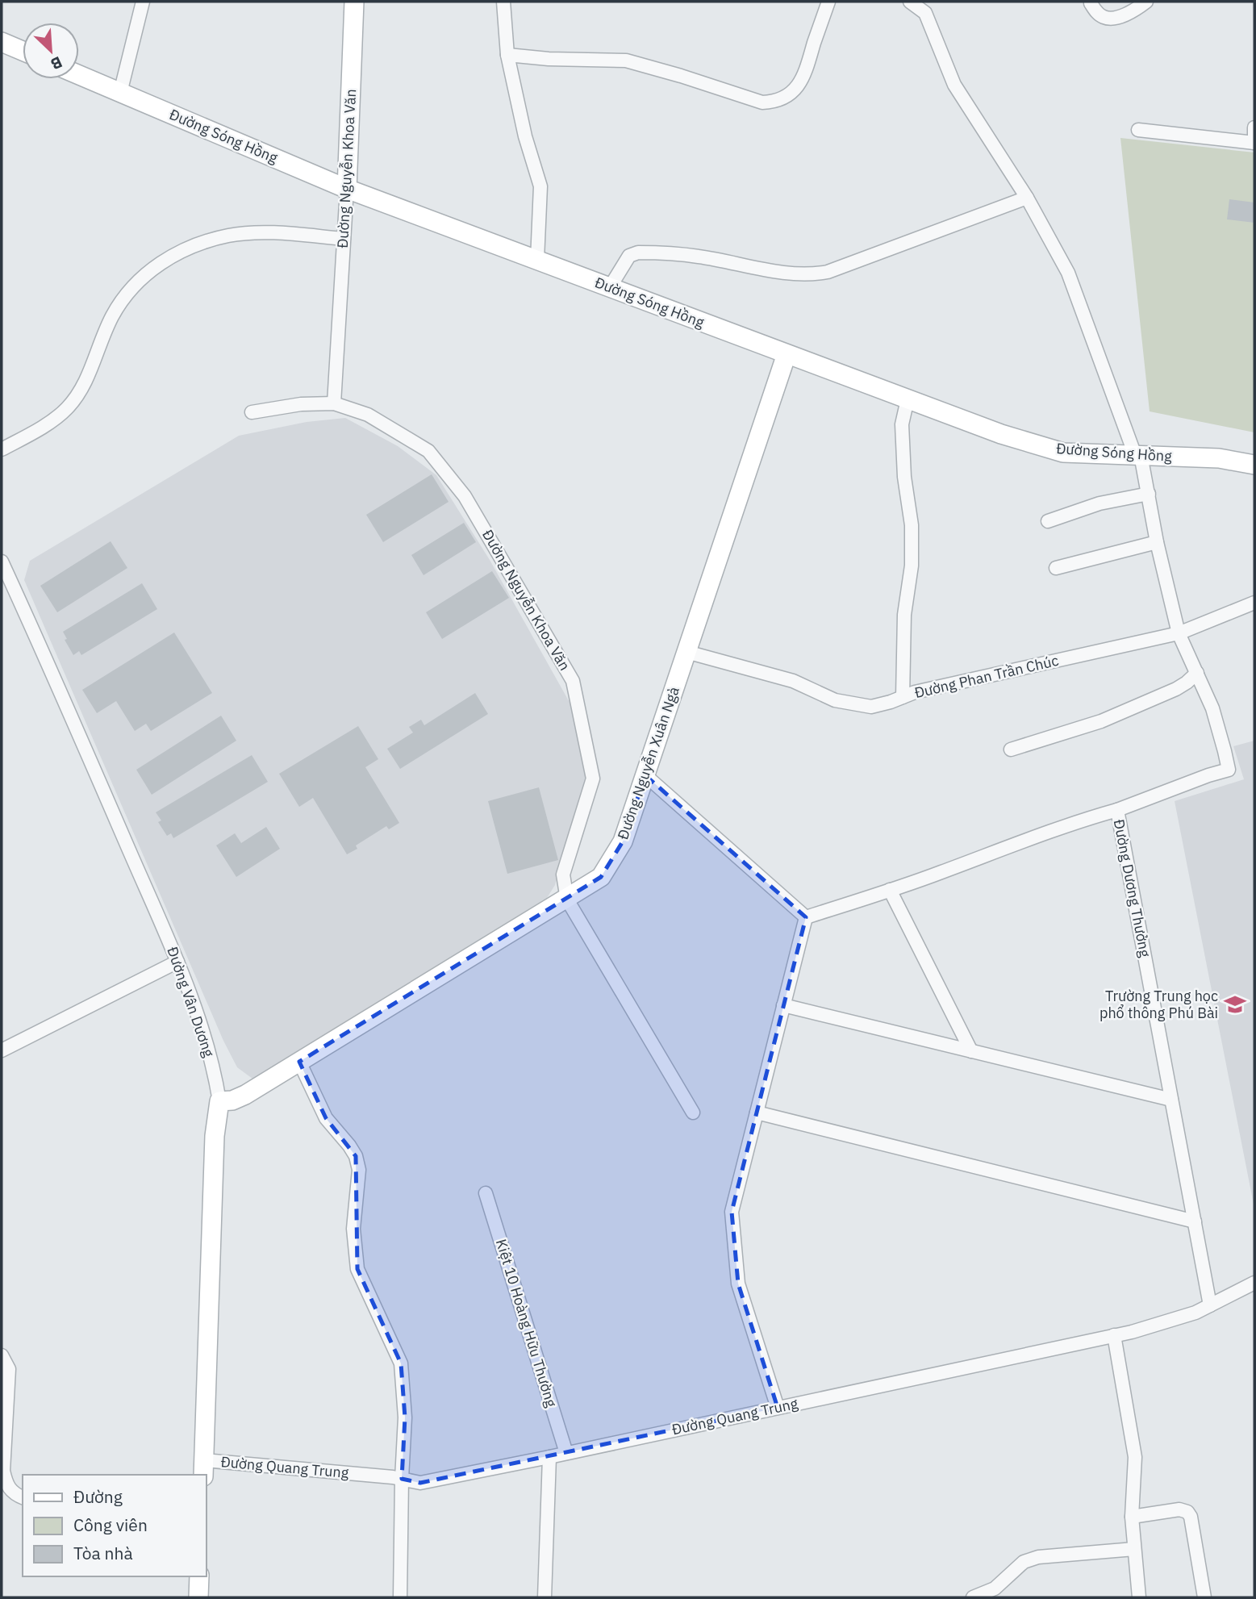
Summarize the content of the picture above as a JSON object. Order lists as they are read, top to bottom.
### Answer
{
  "streets": {
    "street": [
      "Đường Sóng Hồng",
      "Đường Nguyễn Khoa Văn",
      "Đường Phan Trần Chúc",
      "Đường Nguyễn Xuân Ngà",
      "Đường Dương Thưởng",
      "Đường Vân Dương",
      "Kiệt 10 Hoàng Hữu Thường",
      "Đường Quang Trung"
    ]
  },
  "crossings": [
    ["Đường Sóng Hồng", "Đường Nguyễn Khoa Văn"],
    ["Đường Sóng Hồng", "Đường Nguyễn Xuân Ngà"],
    ["Đường Sóng Hồng", "Đường Dương Thưởng"],
    ["Đường Nguyễn Khoa Văn", "Đường Nguyễn Xuân Ngà"],
    ["Đường Phan Trần Chúc", "Đường Nguyễn Xuân Ngà"],
    ["Đường Phan Trần Chúc", "Đường Dương Thưởng"],
    ["Đường Nguyễn Xuân Ngà", "Đường Vân Dương"],
    ["Đường Dương Thưởng", "Đường Quang Trung"],
    ["Đường Vân Dương", "Đường Quang Trung"],
    ["Kiệt 10 Hoàng Hữu Thường", "Đường Quang Trung"]
  ],
  "places": {
    "school or university": ["Trường Trung học phổ thông Phú Bài"]
  },
  "legend": ["Đường", "Công viên", "Tòa nhà"],
  "north": "bottom right"
}
